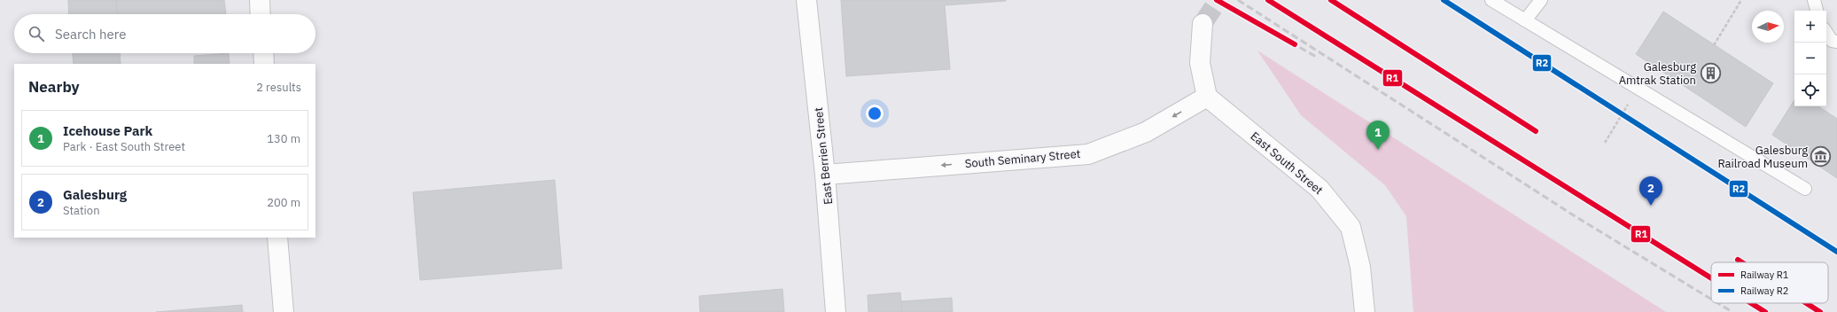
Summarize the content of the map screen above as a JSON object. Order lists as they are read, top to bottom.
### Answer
{
  "streets": {
    "street": ["East Berrien Street", "South Seminary Street", "East South Street"]
  },
  "crossings": [
    ["East Berrien Street", "South Seminary Street"],
    ["South Seminary Street", "East South Street"]
  ],
  "one_way": ["South Seminary Street"],
  "places": {
    "building": ["Galesburg Amtrak Station"],
    "museum": ["Galesburg Railroad Museum"]
  },
  "lines": ["rail line R1", "rail line R2"],
  "legend": ["Railway R1", "Railway R2"],
  "north": "right",
  "page": {
    "map_buttons": ["+", "−"],
    "search": "Search here",
    "heading": ["Nearby", "2 results"],
    "list": [
      {
        "mark": "1",
        "name": "Icehouse Park",
        "note": "Park · East South Street",
        "value": "130 m"
      },
      {
        "mark": "2",
        "name": "Galesburg",
        "note": "Station",
        "value": "200 m"
      }
    ],
    "pins": ["1", "2"]
  }
}
